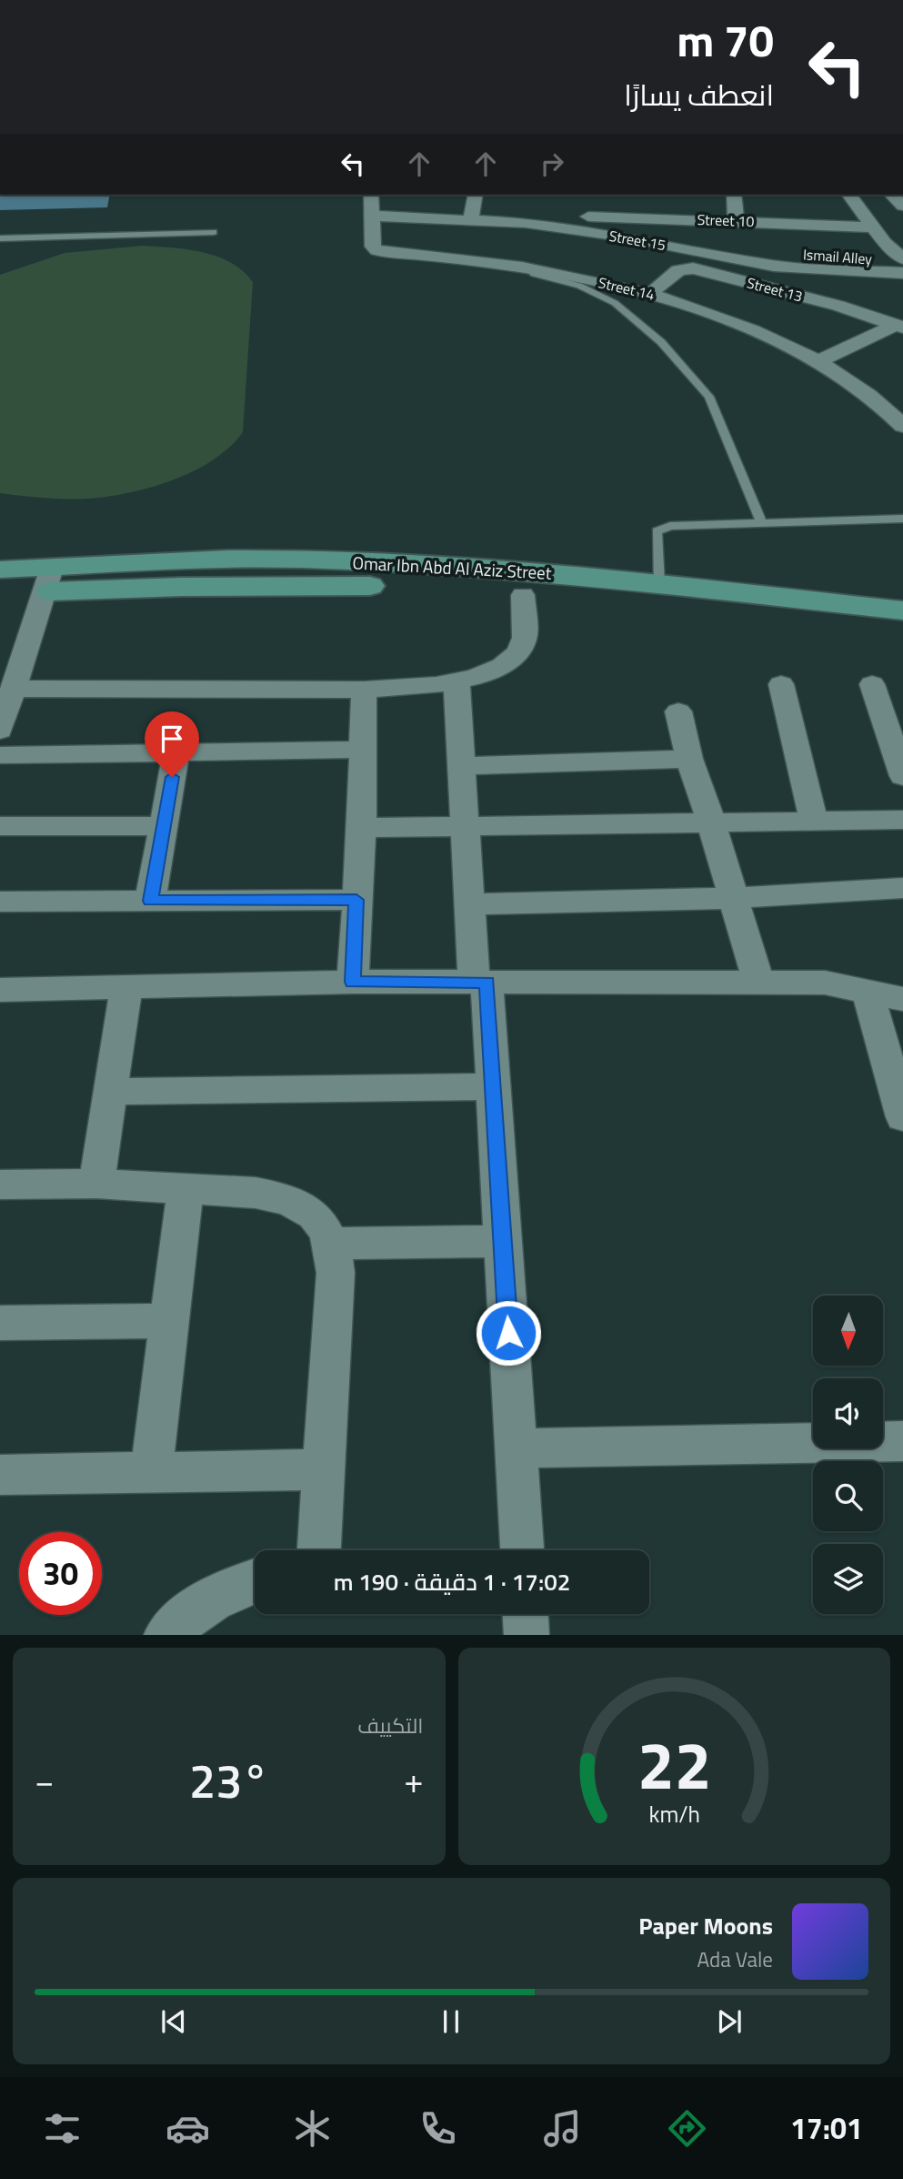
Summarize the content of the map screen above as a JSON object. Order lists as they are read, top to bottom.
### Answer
{
  "streets": {
    "main road": ["Omar Ibn Abd Al Aziz Street"],
    "street": [
      "Street 10",
      "Street 15",
      "Ismail Alley",
      "Street 14",
      "Street 13"
    ]
  },
  "crossings": [
    ["Street 15", "Street 14"],
    ["Street 14", "Street 13"]
  ],
  "north": "bottom",
  "page": {
    "turn": ["70 m", "انعطف يسارًا"],
    "limit": "30",
    "trip": "17:02 · 1 دقيقة · 190 m",
    "tile": "التكييف",
    "heat": ["−", "23°", "+"],
    "song": ["Paper Moons", "Ada Vale"],
    "tabs": "17:01",
    "gauge": ["22", "km/h"]
  }
}
